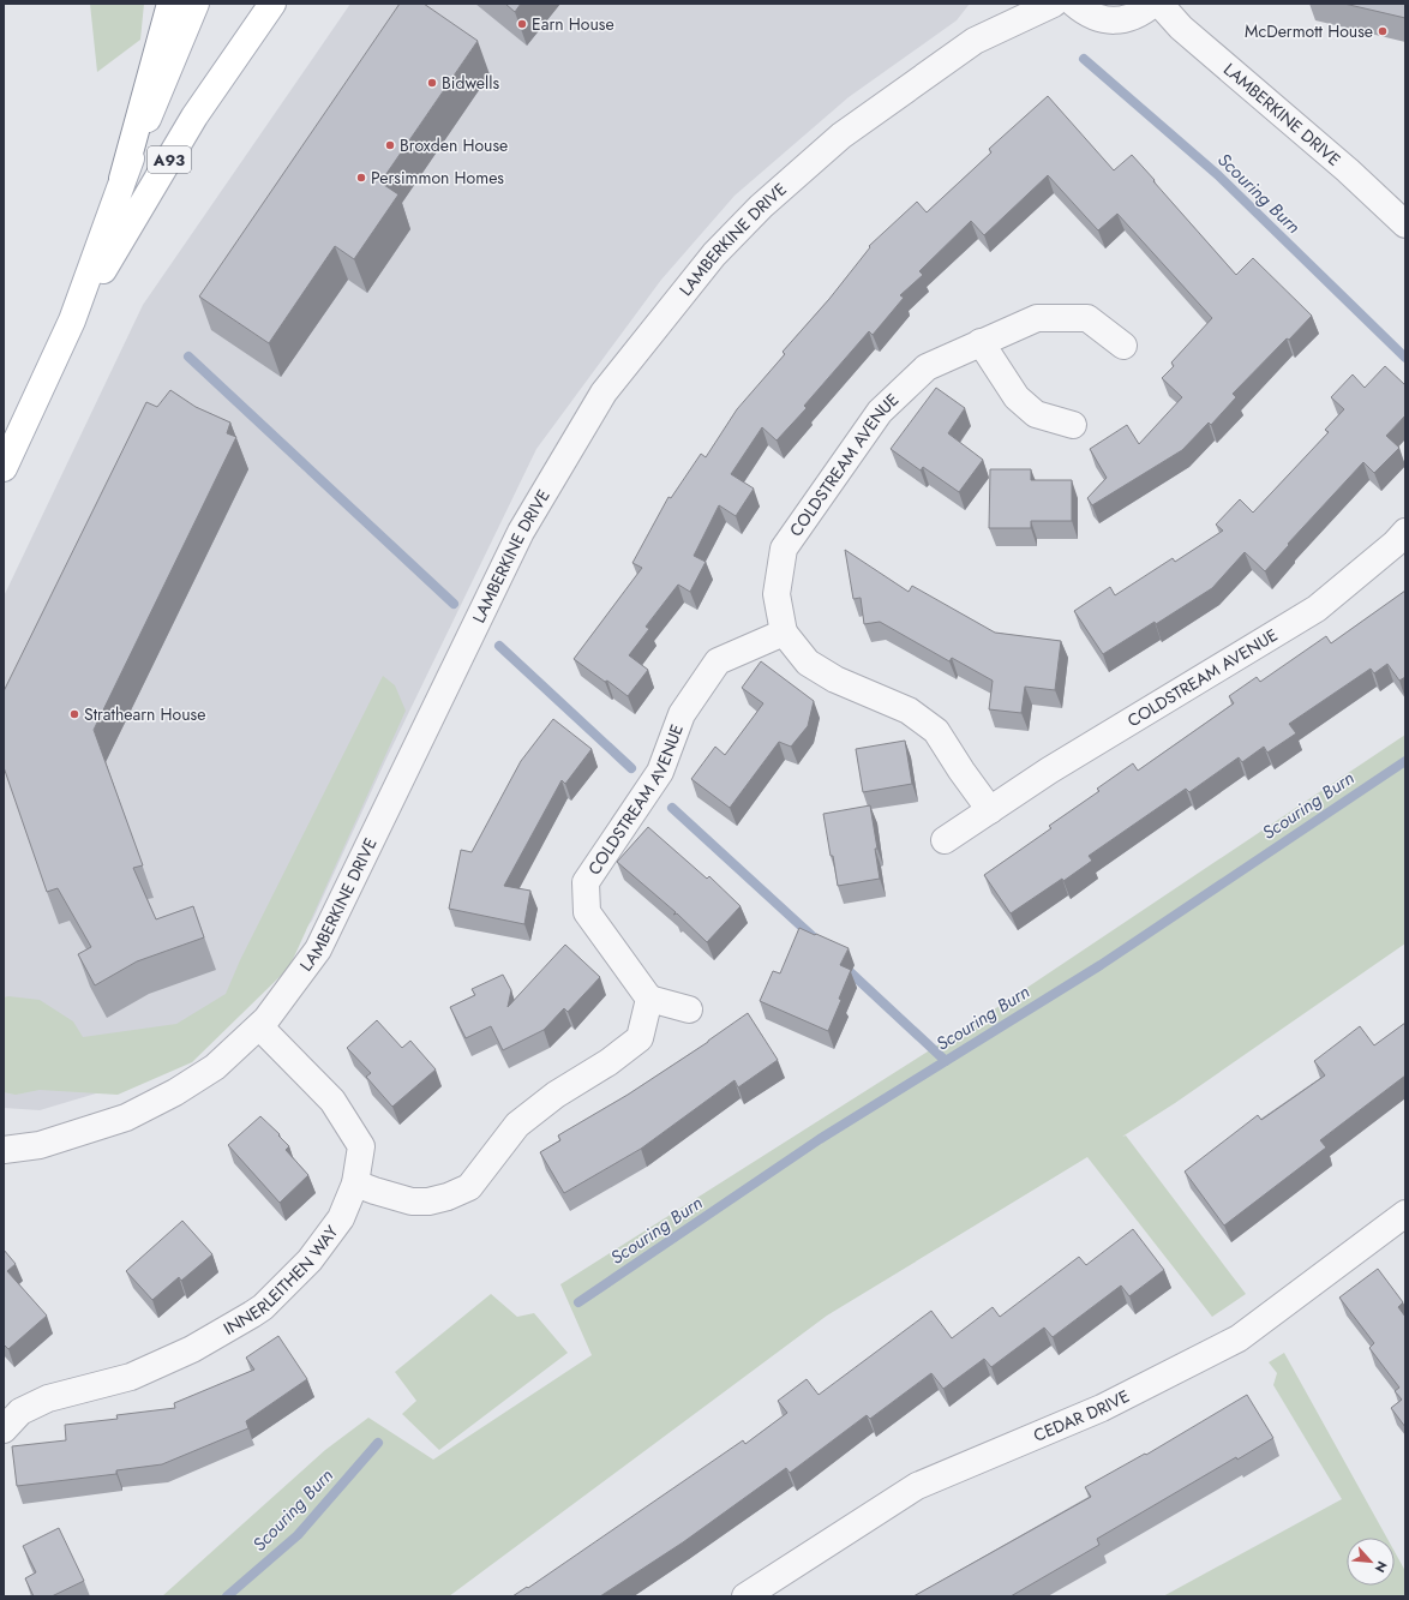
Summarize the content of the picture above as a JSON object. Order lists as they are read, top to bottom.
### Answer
{
  "streets": {
    "main road": ["A93"],
    "street": [
      "LAMBERKINE DRIVE",
      "COLDSTREAM AVENUE",
      "INNERLEITHEN WAY",
      "CEDAR DRIVE"
    ]
  },
  "crossings": [
    ["LAMBERKINE DRIVE", "INNERLEITHEN WAY"]
  ],
  "water": ["Scouring Burn"],
  "places": [
    "Earn House",
    "McDermott House",
    "Bidwells",
    "Broxden House",
    "Persimmon Homes",
    "Strathearn House"
  ],
  "north": "bottom right"
}
